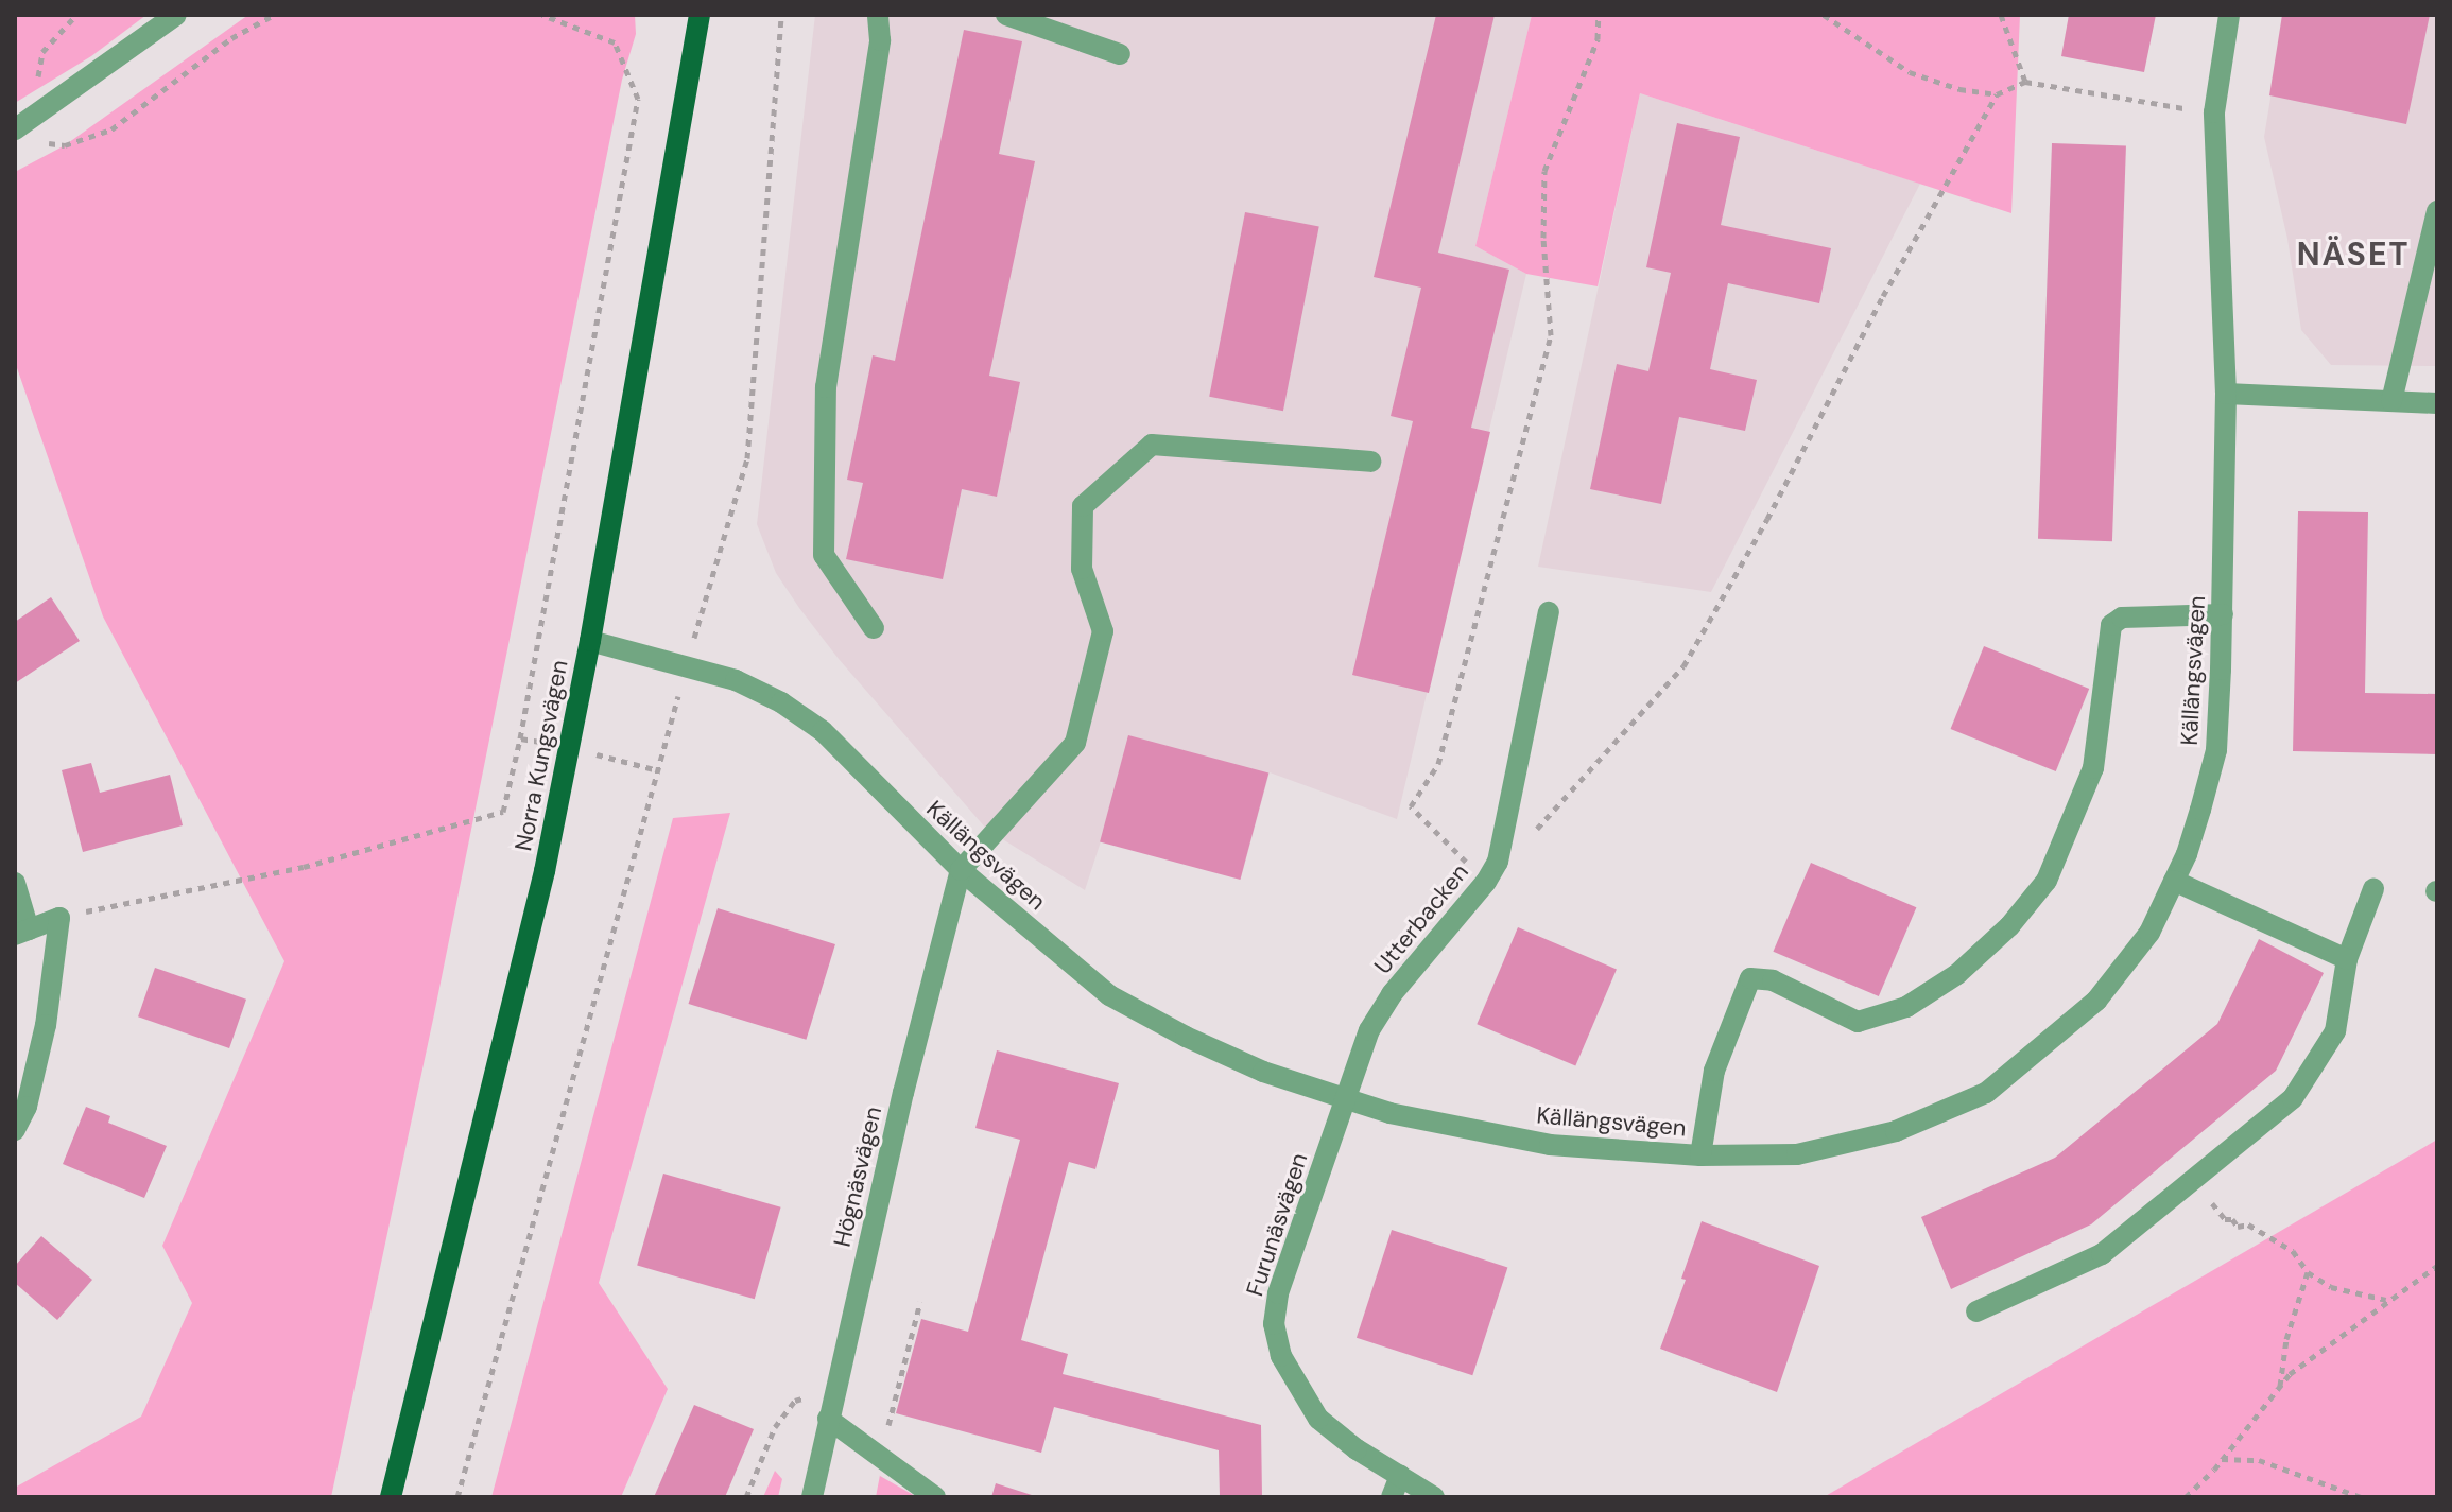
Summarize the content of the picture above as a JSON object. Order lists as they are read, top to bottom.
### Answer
{
  "streets": {
    "main road": ["Norra Kungsvägen"],
    "street": [
      "Källängsvägen",
      "Utterbacken",
      "Högnäsvägen",
      "Furunäsvägen"
    ]
  },
  "crossings": [
    ["Källängsvägen", "Norra Kungsvägen"],
    ["Källängsvägen", "Utterbacken"],
    ["Källängsvägen", "Högnäsvägen"],
    ["Källängsvägen", "Furunäsvägen"],
    ["Utterbacken", "Furunäsvägen"]
  ],
  "districts": ["NÄSET"]
}
